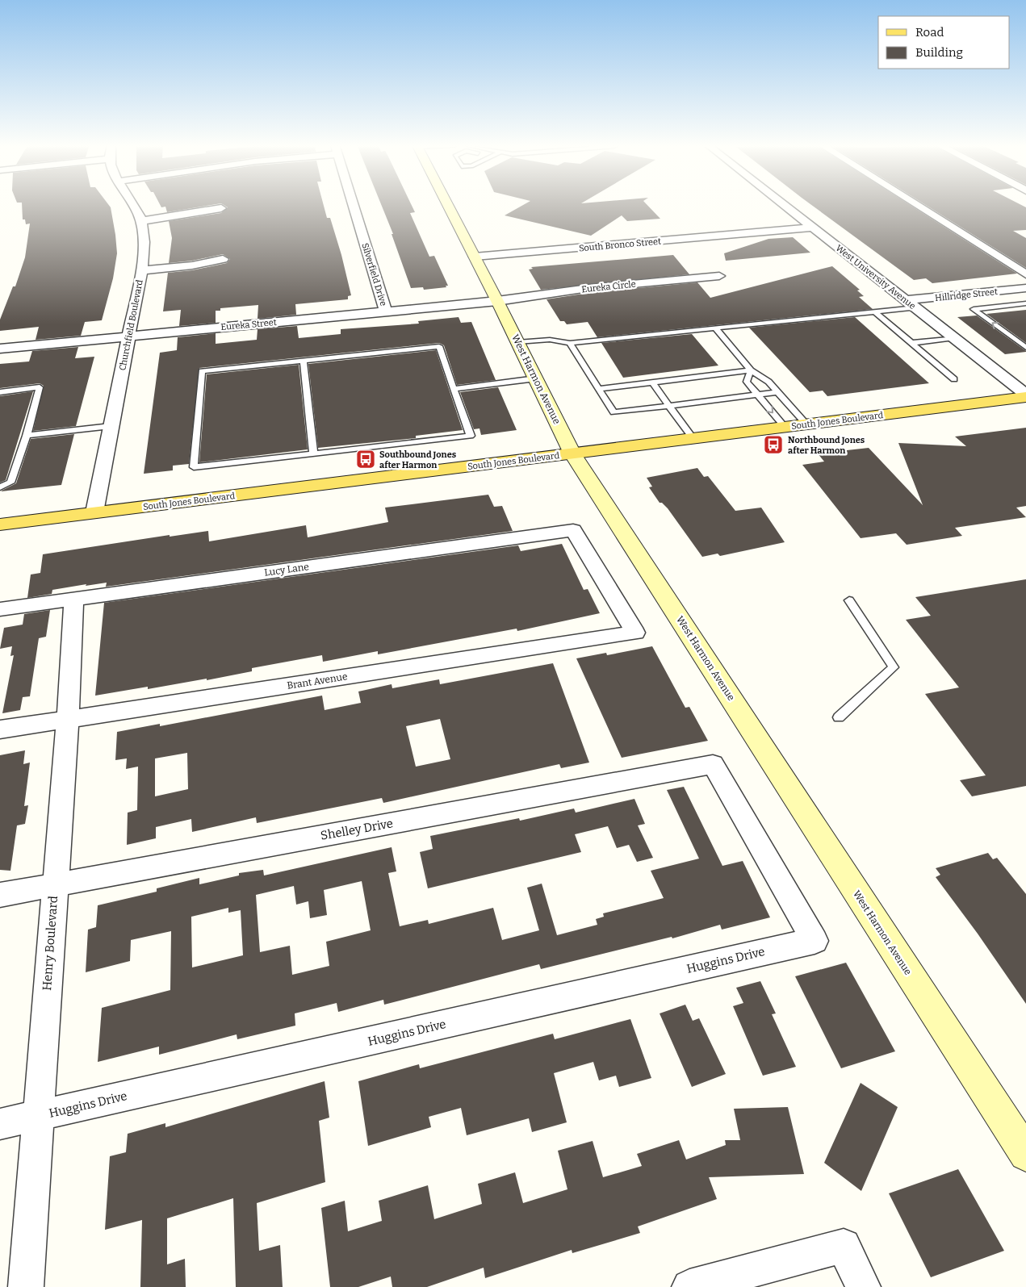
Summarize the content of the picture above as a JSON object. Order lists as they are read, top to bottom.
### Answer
{
  "streets": {
    "main road": ["West Harmon Avenue", "South Jones Boulevard"],
    "street": [
      "South Bronco Street",
      "Silverfield Drive",
      "West University Avenue",
      "Eureka Circle",
      "Hillridge Street",
      "Eureka Street",
      "Churchfield Boulevard",
      "Lucy Lane",
      "Brant Avenue",
      "Shelley Drive",
      "Henry Boulevard",
      "Huggins Drive"
    ]
  },
  "crossings": [
    ["South Bronco Street", "West University Avenue"],
    ["South Bronco Street", "West Harmon Avenue"],
    ["Silverfield Drive", "Eureka Street"],
    ["West University Avenue", "Hillridge Street"],
    ["West University Avenue", "South Jones Boulevard"],
    ["Eureka Circle", "Eureka Street"],
    ["Eureka Circle", "West Harmon Avenue"],
    ["Eureka Street", "Churchfield Boulevard"],
    ["Eureka Street", "West Harmon Avenue"],
    ["Churchfield Boulevard", "South Jones Boulevard"],
    ["West Harmon Avenue", "South Jones Boulevard"],
    ["Lucy Lane", "Brant Avenue"],
    ["Lucy Lane", "Henry Boulevard"],
    ["Brant Avenue", "Henry Boulevard"],
    ["Shelley Drive", "Henry Boulevard"],
    ["Shelley Drive", "Huggins Drive"],
    ["Henry Boulevard", "Huggins Drive"]
  ],
  "places": {
    "bus stop": ["Northbound Jones after Harmon", "Southbound Jones after Harmon"]
  },
  "legend": ["Road", "Building"]
}
